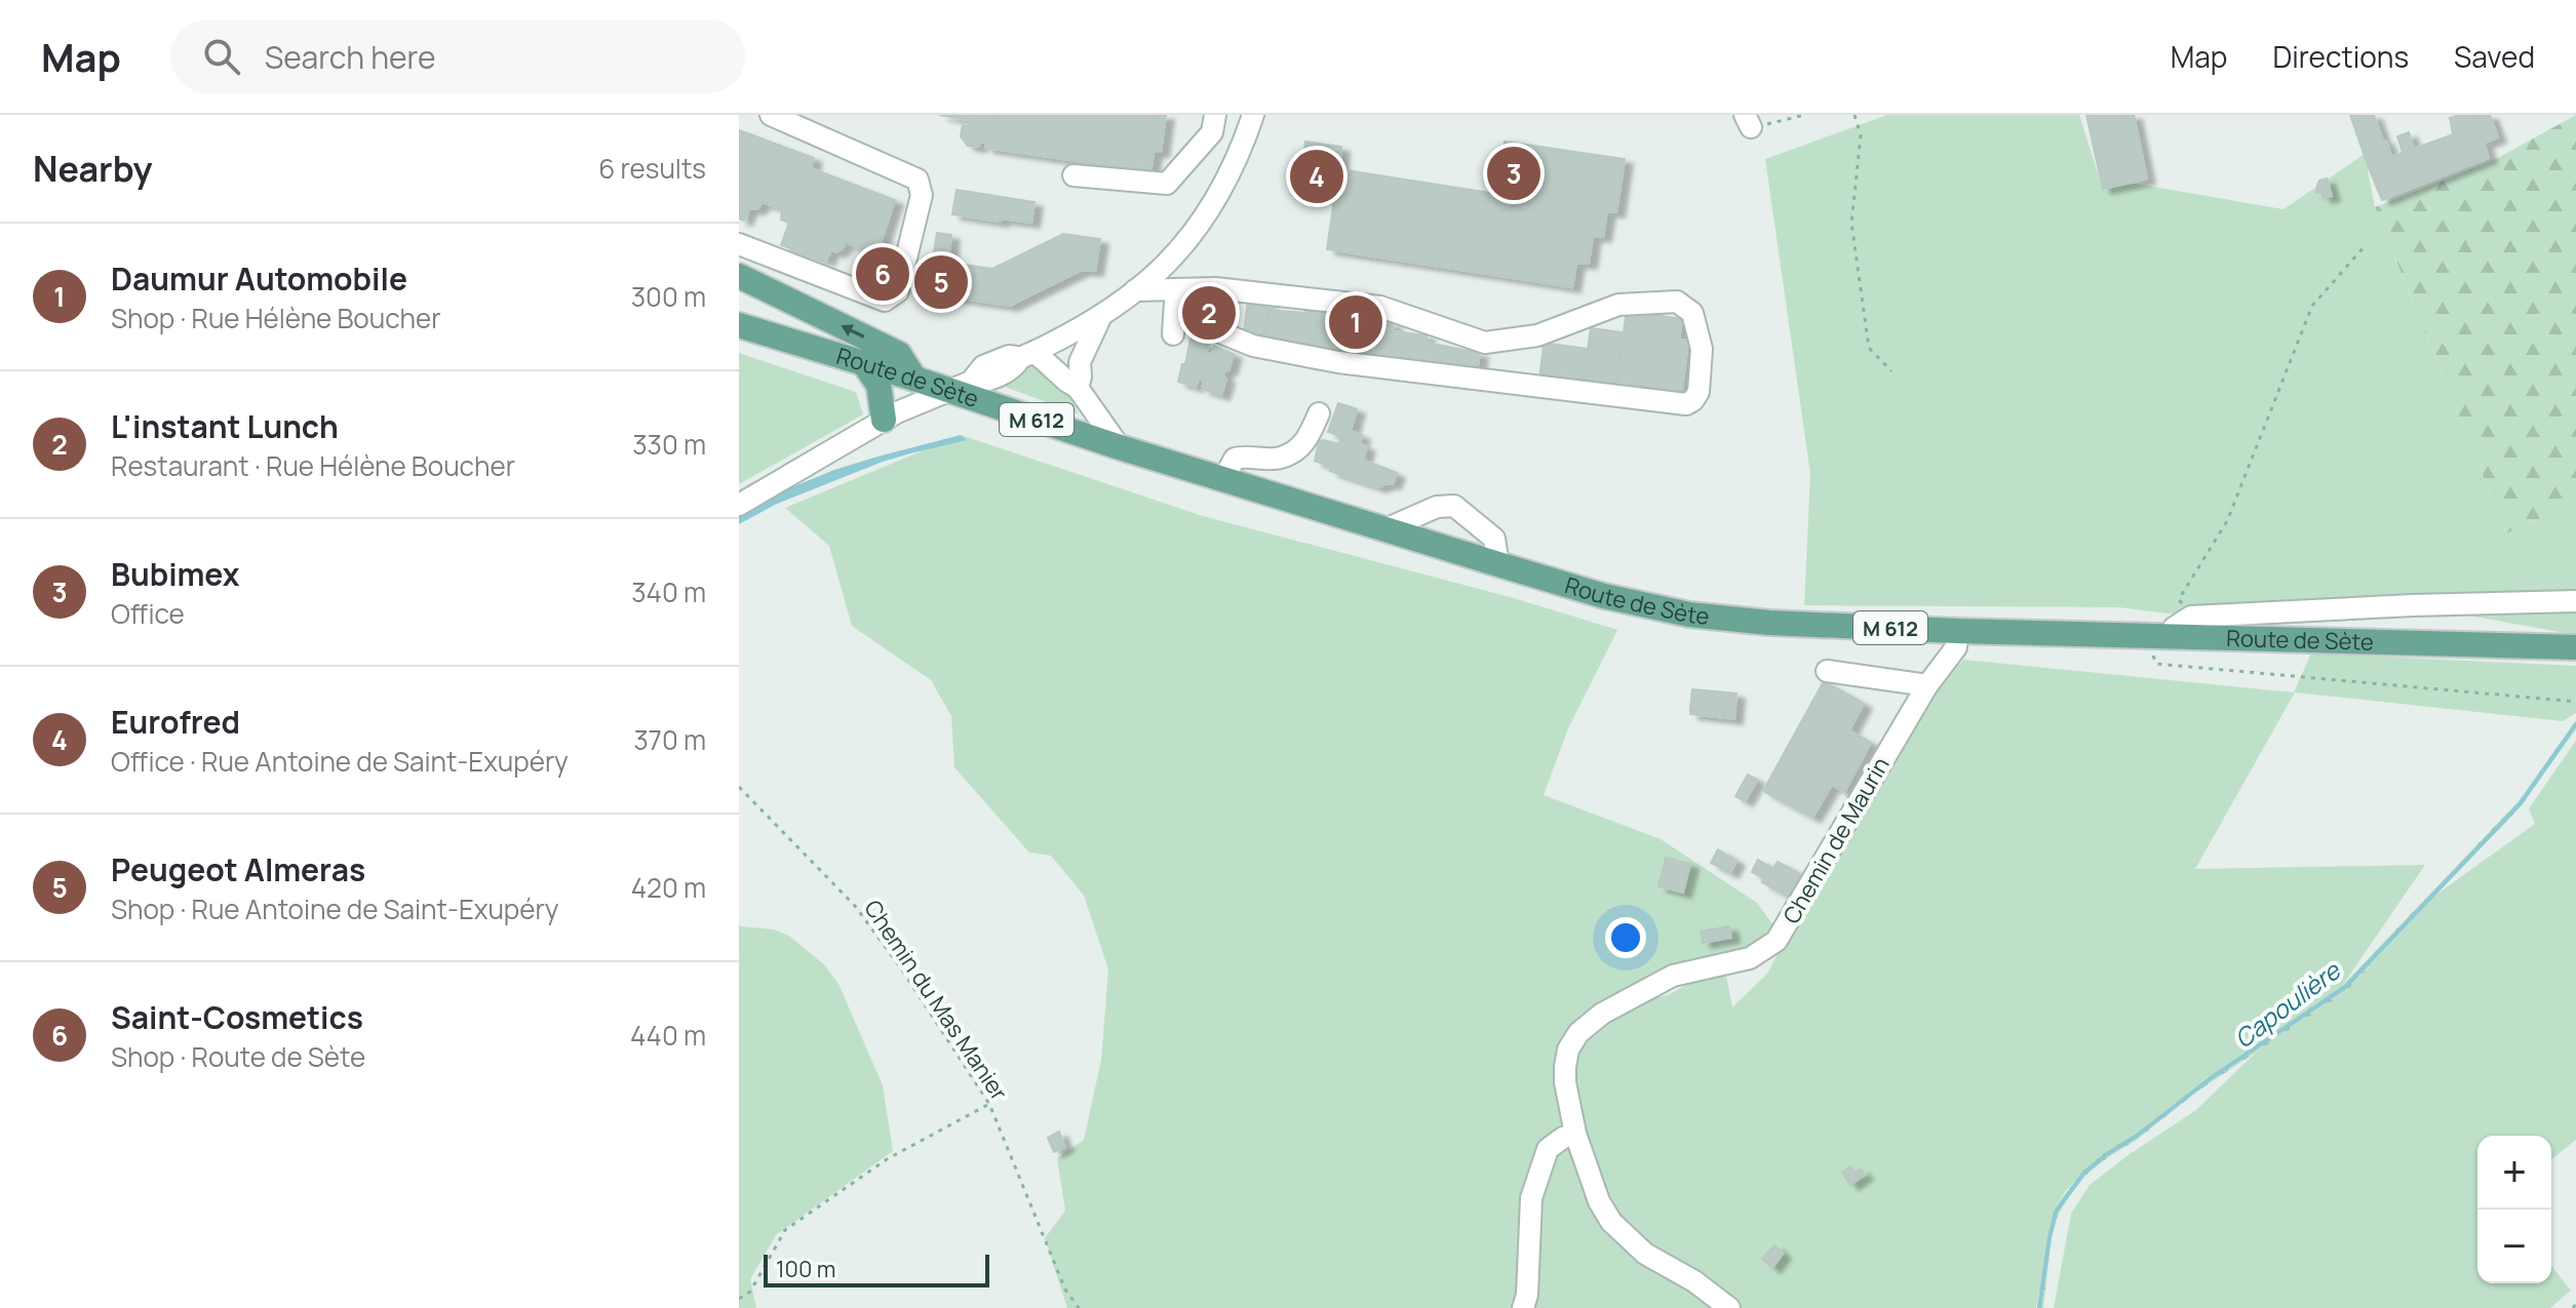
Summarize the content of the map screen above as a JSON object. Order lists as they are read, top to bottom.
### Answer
{
  "streets": {
    "main road": ["Route de Sète", "M 612"],
    "street": ["Chemin de Maurin"],
    "path": ["Chemin du Mas Manier"]
  },
  "crossings": [
    ["Route de Sète", "Chemin de Maurin"]
  ],
  "water": ["Capoulière"],
  "scale_bar": "100 m",
  "page": {
    "header": "Map",
    "search": "Search here",
    "nav": ["Map", "Directions", "Saved"],
    "heading": ["Nearby", "6 results"],
    "pins": [
      "3",
      "4",
      "6",
      "5",
      "2",
      "1"
    ],
    "list": [
      {
        "mark": "1",
        "name": "Daumur Automobile",
        "note": "Shop · Rue Hélène Boucher",
        "value": "300 m"
      },
      {
        "mark": "2",
        "name": "L'instant Lunch",
        "note": "Restaurant · Rue Hélène Boucher",
        "value": "330 m"
      },
      {
        "mark": "3",
        "name": "Bubimex",
        "note": "Office",
        "value": "340 m"
      },
      {
        "mark": "4",
        "name": "Eurofred",
        "note": "Office · Rue Antoine de Saint-Exupéry",
        "value": "370 m"
      },
      {
        "mark": "5",
        "name": "Peugeot Almeras",
        "note": "Shop · Rue Antoine de Saint-Exupéry",
        "value": "420 m"
      },
      {
        "mark": "6",
        "name": "Saint-Cosmetics",
        "note": "Shop · Route de Sète",
        "value": "440 m"
      }
    ],
    "map_buttons": ["+", "−"],
    "scale": "100 m"
  }
}
